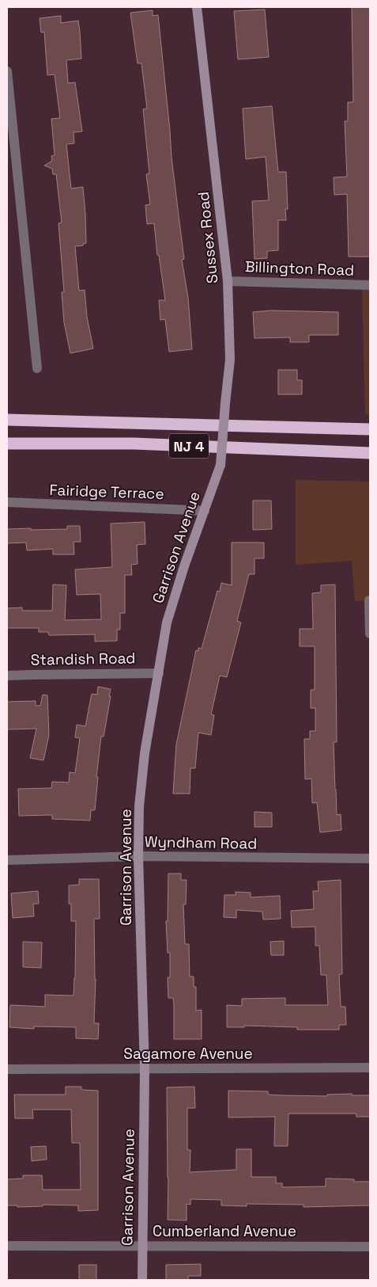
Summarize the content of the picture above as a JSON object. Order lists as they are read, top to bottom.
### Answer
{
  "streets": {
    "highway": ["NJ 4"],
    "street": [
      "Sussex Road",
      "Billington Road",
      "Fairidge Terrace",
      "Garrison Avenue",
      "Standish Road",
      "Wyndham Road",
      "Sagamore Avenue",
      "Cumberland Avenue"
    ]
  },
  "crossings": [
    ["Sussex Road", "Billington Road"],
    ["Sussex Road", "Garrison Avenue"],
    ["Fairidge Terrace", "Garrison Avenue"],
    ["Garrison Avenue", "Standish Road"],
    ["Garrison Avenue", "Wyndham Road"],
    ["Garrison Avenue", "Sagamore Avenue"],
    ["Garrison Avenue", "Cumberland Avenue"]
  ]
}
